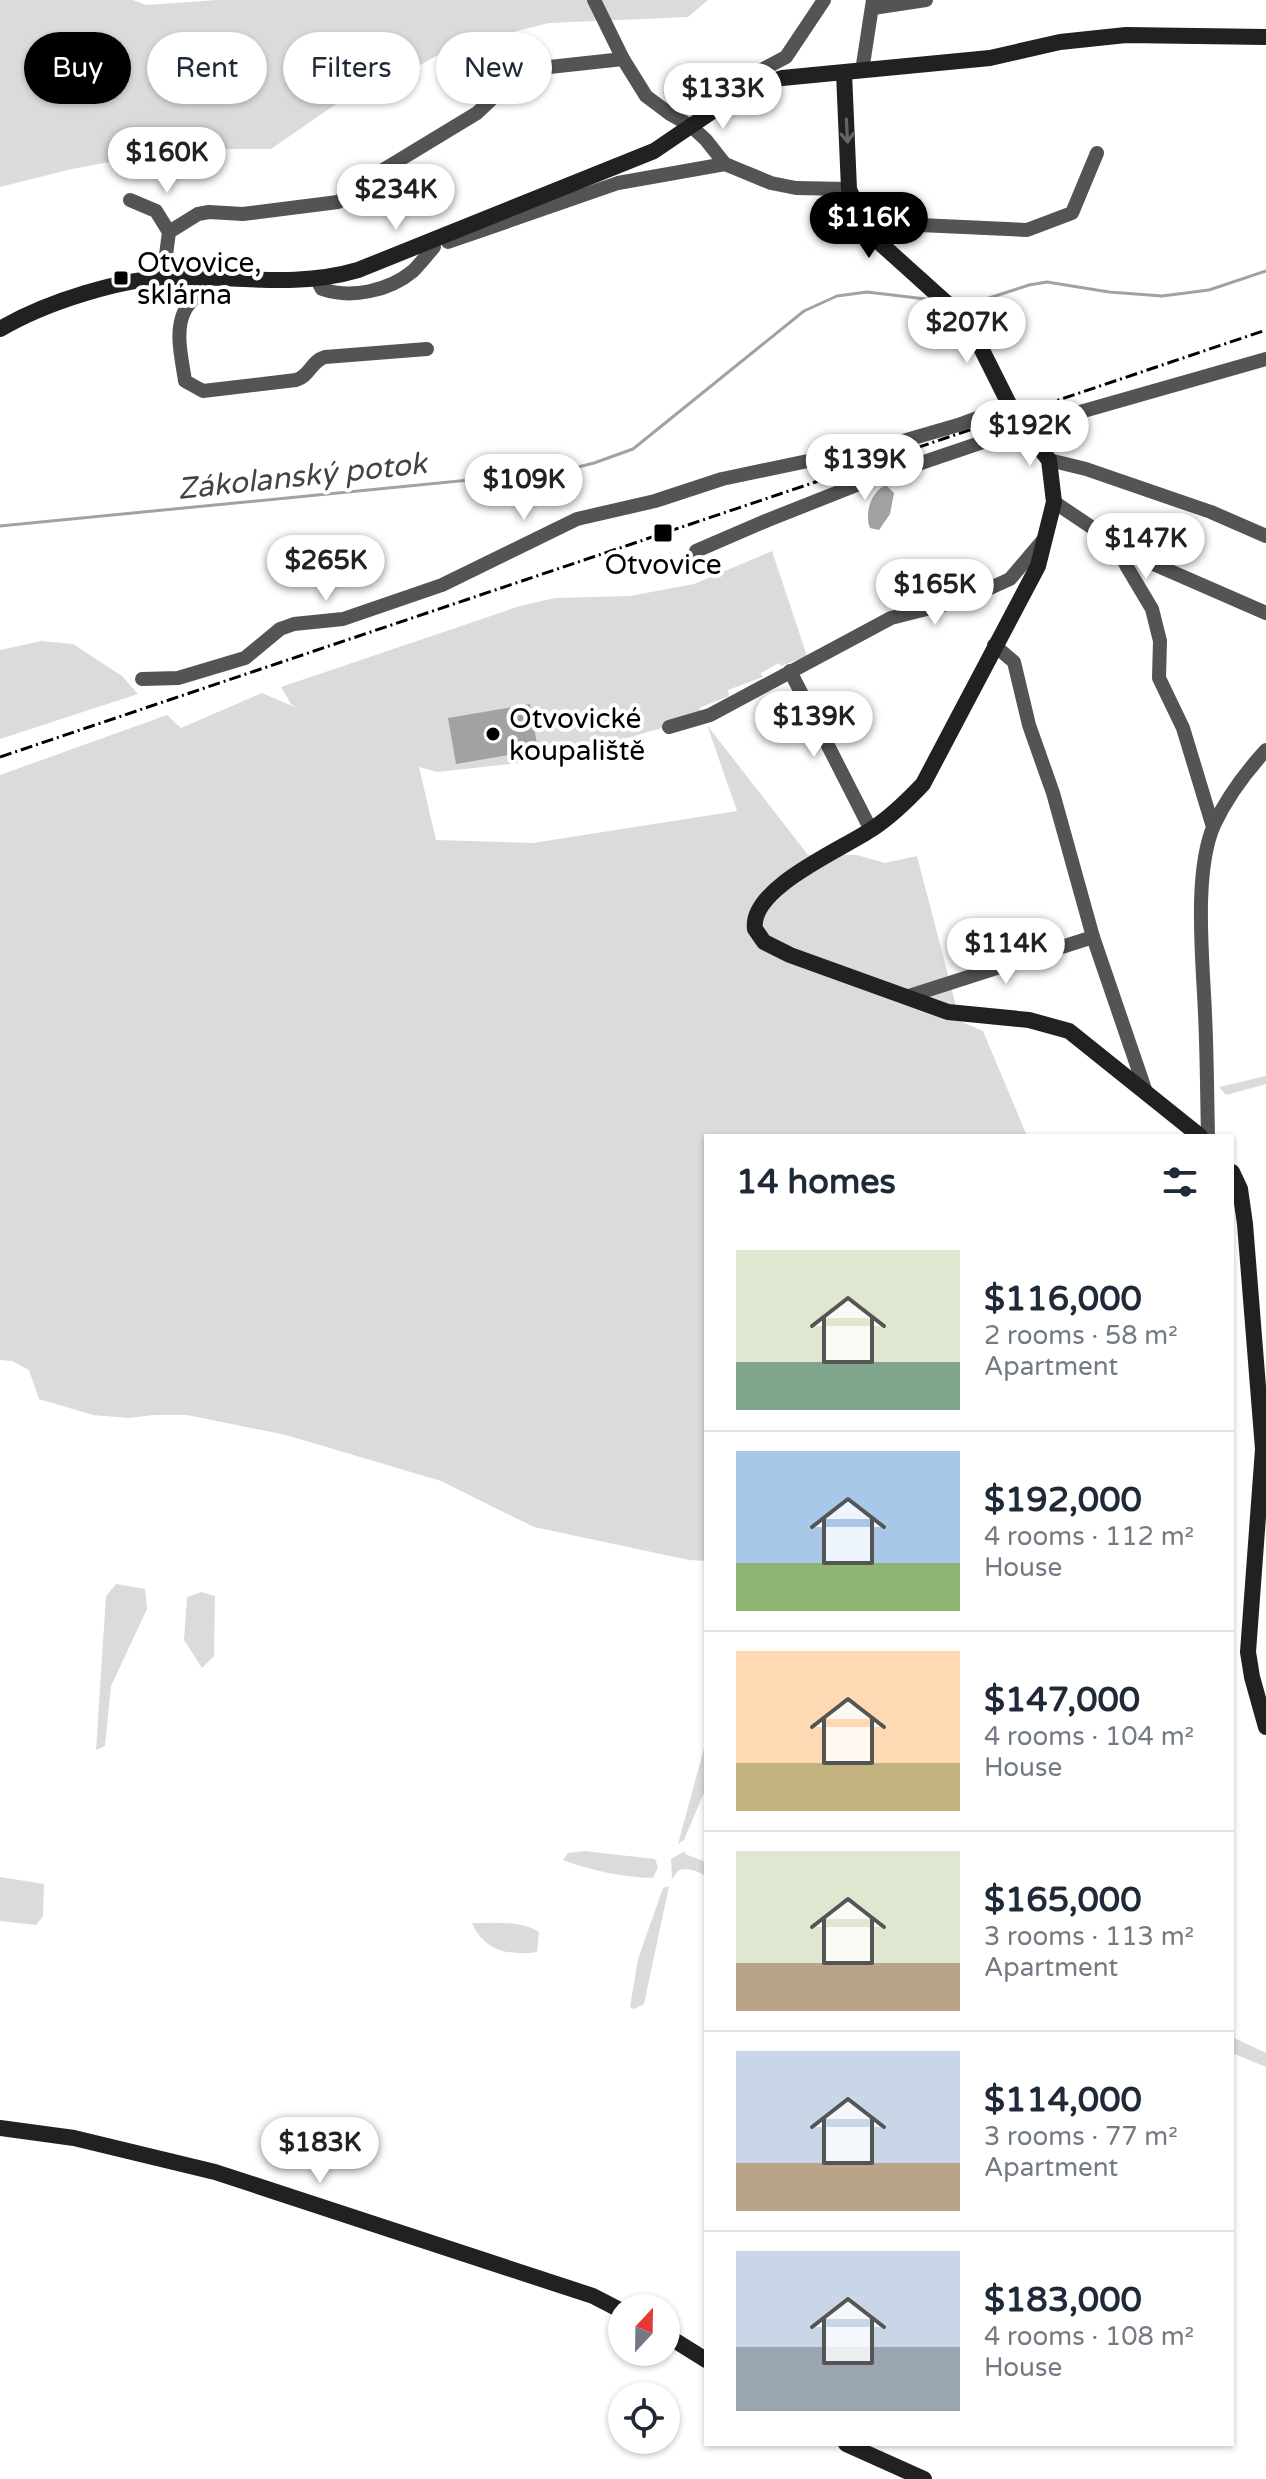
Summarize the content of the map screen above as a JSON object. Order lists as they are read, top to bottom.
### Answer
{
  "water": ["Zákolanský potok"],
  "places": {
    "transit": ["Otvovice, sklárna", "Otvovice"],
    "other": ["Otvovické koupaliště"]
  },
  "north": "top",
  "page": {
    "chip": [
      "Buy",
      "Rent",
      "Filters",
      "New"
    ],
    "price": [
      "$133K",
      "$160K",
      "$234K",
      "$116K",
      "$207K",
      "$192K",
      "$139K",
      "$109K",
      "$147K",
      "$265K",
      "$165K",
      "$139K",
      "$114K",
      "$183K"
    ],
    "heading": "14 homes",
    "list": [
      {
        "name": "$116,000",
        "note": "2 rooms · 58 m² · Apartment"
      },
      {
        "name": "$192,000",
        "note": "4 rooms · 112 m² · House"
      },
      {
        "name": "$147,000",
        "note": "4 rooms · 104 m² · House"
      },
      {
        "name": "$165,000",
        "note": "3 rooms · 113 m² · Apartment"
      },
      {
        "name": "$114,000",
        "note": "3 rooms · 77 m² · Apartment"
      },
      {
        "name": "$183,000",
        "note": "4 rooms · 108 m² · House"
      }
    ]
  }
}
